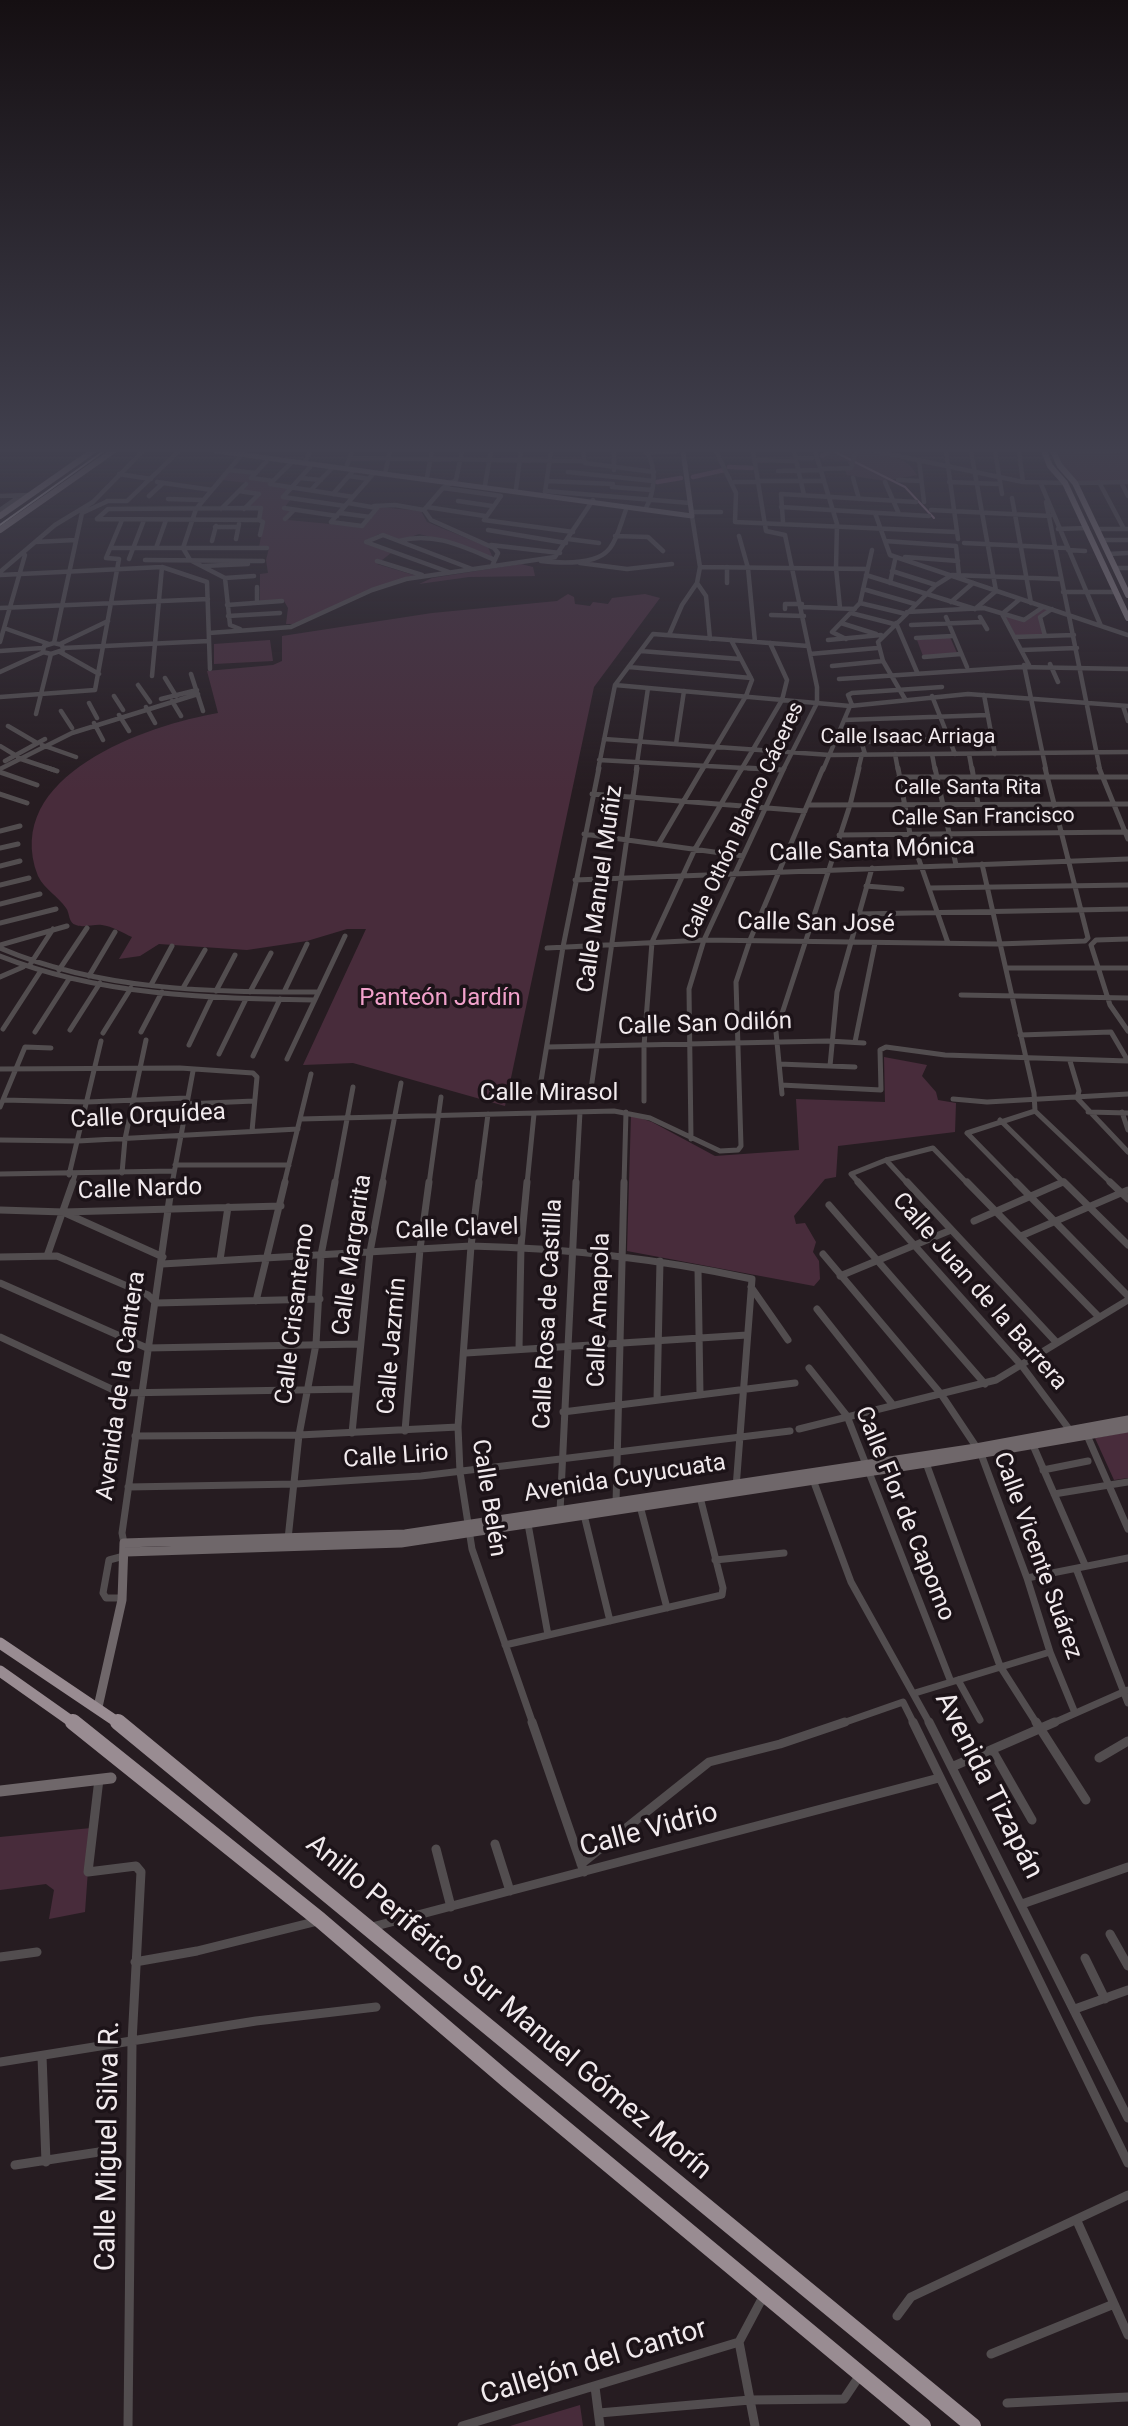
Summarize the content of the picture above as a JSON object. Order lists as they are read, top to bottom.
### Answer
{
  "streets": {
    "highway": ["Anillo Periférico Sur Manuel Gómez Morín"],
    "street": [
      "Calle Isaac Arriaga",
      "Calle Santa Rita",
      "Calle San Francisco",
      "Calle Othón Blanco Cáceres",
      "Calle Santa Mónica",
      "Calle Manuel Muñiz",
      "Calle San José",
      "Calle San Odilón",
      "Calle Mirasol",
      "Calle Orquídea",
      "Calle Nardo",
      "Calle Clavel",
      "Calle Margarita",
      "Calle Juan de la Barrera",
      "Calle Amapola",
      "Calle Crisantemo",
      "Calle Rosa de Castilla",
      "Calle Jazmín",
      "Avenida de la Cantera",
      "Calle Lirio",
      "Avenida Cuyucuata",
      "Calle Belén",
      "Calle Flor de Capomo",
      "Calle Vicente Suárez",
      "Avenida Tizapán",
      "Calle Vidrio",
      "Calle Miguel Silva R.",
      "Callejón del Cantor"
    ]
  },
  "crossings": [
    ["Calle Isaac Arriaga", "Calle Othón Blanco Cáceres"],
    ["Calle Isaac Arriaga", "Calle Manuel Muñiz"],
    ["Calle Santa Rita", "Calle Othón Blanco Cáceres"],
    ["Calle Santa Rita", "Calle Manuel Muñiz"],
    ["Calle Othón Blanco Cáceres", "Calle Santa Mónica"],
    ["Calle Othón Blanco Cáceres", "Calle San José"],
    ["Calle Othón Blanco Cáceres", "Calle San Odilón"],
    ["Calle Othón Blanco Cáceres", "Calle Mirasol"],
    ["Calle Santa Mónica", "Calle Manuel Muñiz"],
    ["Calle Manuel Muñiz", "Calle San José"],
    ["Calle Manuel Muñiz", "Calle San Odilón"],
    ["Calle San Odilón", "Calle Mirasol"],
    ["Calle Mirasol", "Calle Margarita"],
    ["Calle Mirasol", "Calle Amapola"],
    ["Calle Mirasol", "Calle Crisantemo"],
    ["Calle Mirasol", "Calle Rosa de Castilla"],
    ["Calle Mirasol", "Calle Jazmín"],
    ["Calle Mirasol", "Calle Belén"],
    ["Calle Orquídea", "Avenida de la Cantera"],
    ["Calle Nardo", "Calle Clavel"],
    ["Calle Nardo", "Avenida de la Cantera"],
    ["Calle Clavel", "Calle Margarita"],
    ["Calle Clavel", "Calle Amapola"],
    ["Calle Clavel", "Calle Crisantemo"],
    ["Calle Clavel", "Calle Rosa de Castilla"],
    ["Calle Clavel", "Calle Jazmín"],
    ["Calle Clavel", "Avenida de la Cantera"],
    ["Calle Clavel", "Calle Belén"],
    ["Calle Juan de la Barrera", "Avenida Cuyucuata"],
    ["Calle Amapola", "Calle Lirio"],
    ["Calle Amapola", "Avenida Cuyucuata"],
    ["Calle Crisantemo", "Calle Lirio"],
    ["Calle Crisantemo", "Avenida Cuyucuata"],
    ["Calle Rosa de Castilla", "Calle Lirio"],
    ["Calle Rosa de Castilla", "Avenida Cuyucuata"],
    ["Avenida de la Cantera", "Calle Lirio"],
    ["Avenida de la Cantera", "Avenida Cuyucuata"],
    ["Avenida de la Cantera", "Anillo Periférico Sur Manuel Gómez Morín"],
    ["Calle Lirio", "Calle Belén"],
    ["Avenida Cuyucuata", "Calle Belén"],
    ["Avenida Cuyucuata", "Calle Flor de Capomo"],
    ["Avenida Cuyucuata", "Calle Vicente Suárez"],
    ["Avenida Cuyucuata", "Avenida Tizapán"],
    ["Calle Belén", "Avenida Tizapán"],
    ["Calle Belén", "Calle Vidrio"],
    ["Avenida Tizapán", "Calle Vidrio"],
    ["Calle Vidrio", "Anillo Periférico Sur Manuel Gómez Morín"]
  ],
  "parks": ["Panteón Jardín"]
}
